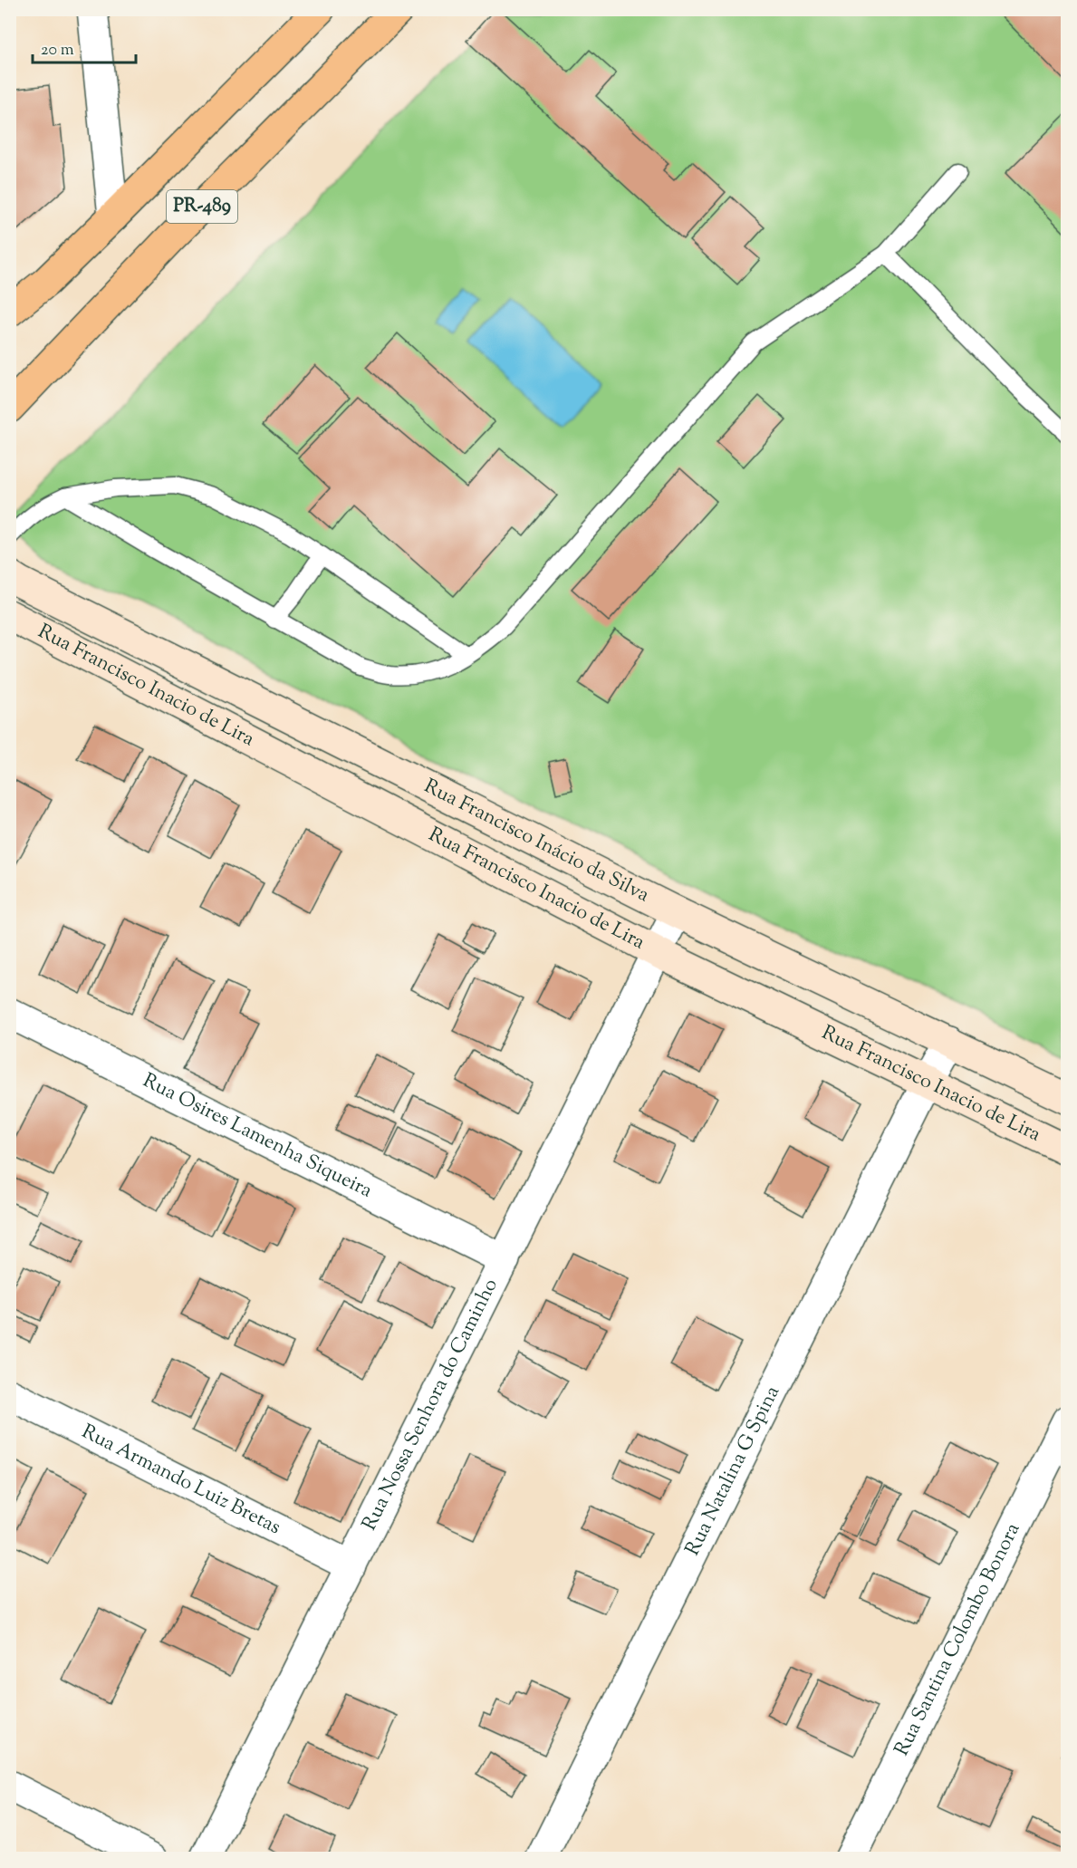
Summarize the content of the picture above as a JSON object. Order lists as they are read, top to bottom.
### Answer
{
  "streets": {
    "main road": ["PR-489"],
    "street": [
      "Rua Francisco Inacio de Lira",
      "Rua Francisco Inácio da Silva",
      "Rua Osires Lamenha Siqueira",
      "Rua Nossa Senhora do Caminho",
      "Rua Natalina G Spina",
      "Rua Armando Luiz Bretas",
      "Rua Santina Colombo Bonora"
    ]
  },
  "crossings": [
    ["Rua Francisco Inacio de Lira", "Rua Nossa Senhora do Caminho"],
    ["Rua Francisco Inacio de Lira", "Rua Natalina G Spina"],
    ["Rua Francisco Inácio da Silva", "Rua Nossa Senhora do Caminho"],
    ["Rua Francisco Inácio da Silva", "Rua Natalina G Spina"],
    ["Rua Osires Lamenha Siqueira", "Rua Nossa Senhora do Caminho"],
    ["Rua Nossa Senhora do Caminho", "Rua Armando Luiz Bretas"]
  ],
  "scale_bar": "20 m"
}
